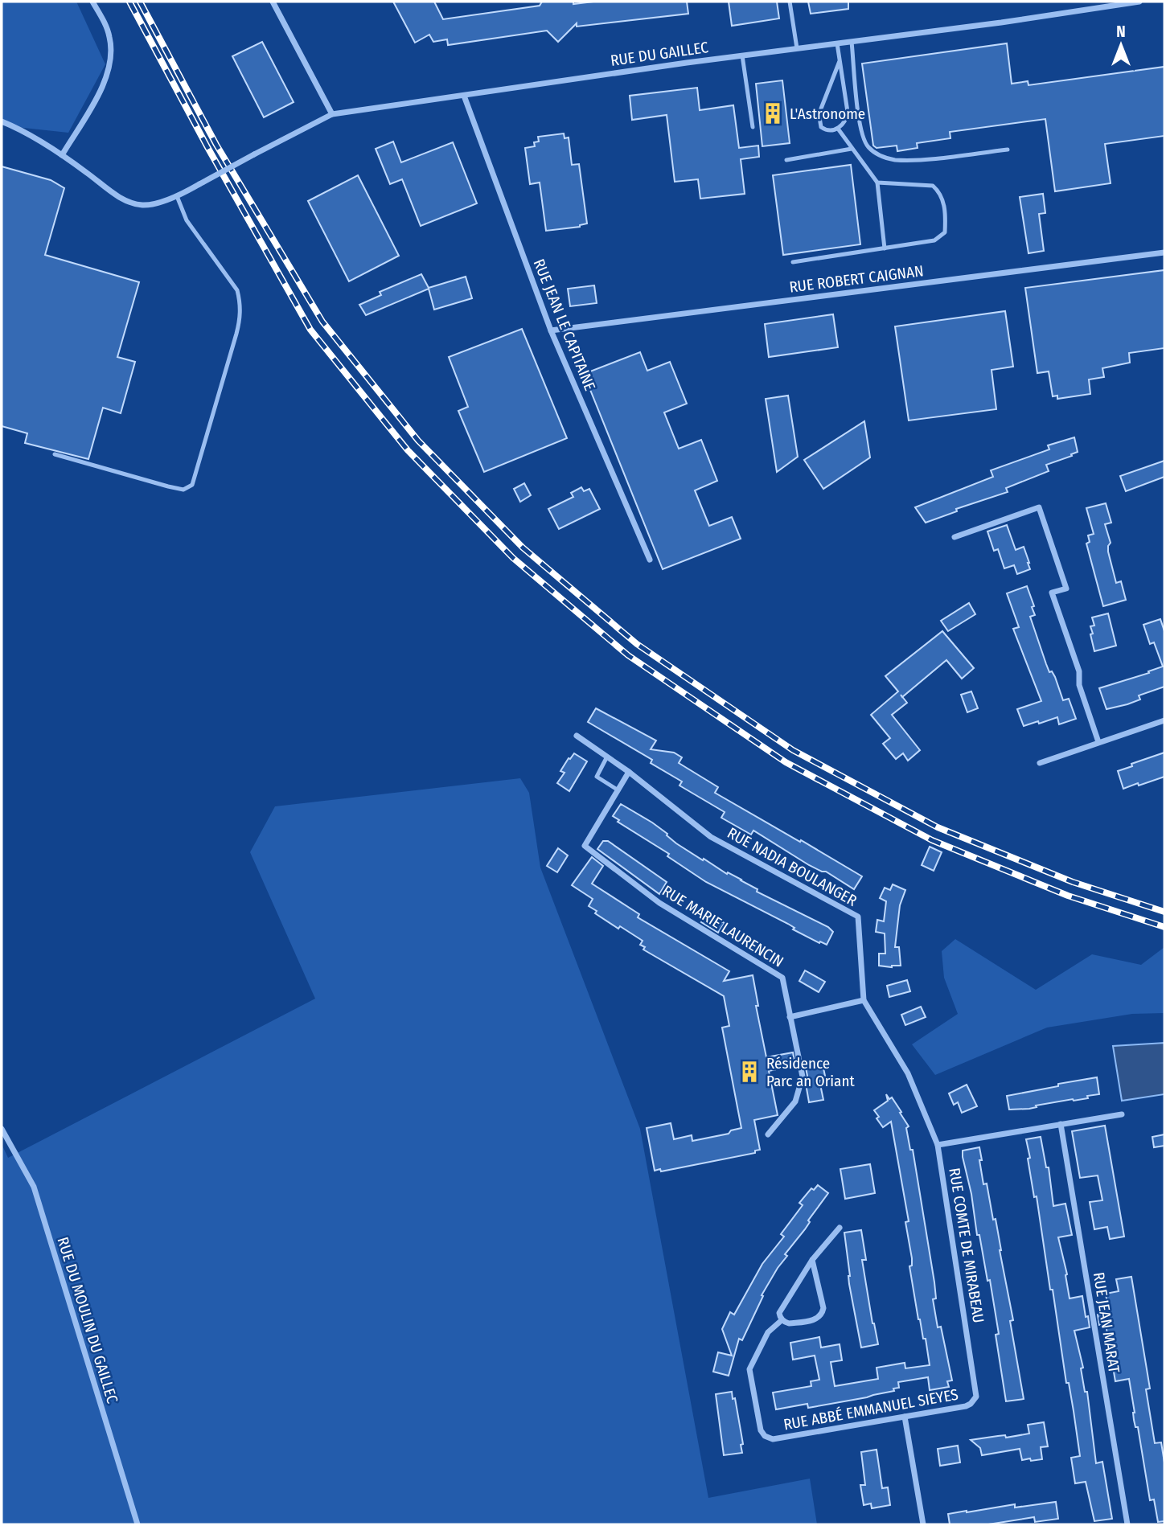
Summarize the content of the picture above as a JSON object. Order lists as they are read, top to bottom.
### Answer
{
  "streets": {
    "street": [
      "RUE DU GAILLEC",
      "RUE ROBERT CAIGNAN",
      "RUE JEAN LE CAPITAINE",
      "RUE NADIA BOULANGER",
      "RUE MARIE LAURENCIN",
      "RUE COMTE DE MIRABEAU",
      "RUE DU MOULIN DU GAILLEC",
      "RUE JEAN MARAT",
      "RUE ABBÉ EMMANUEL SIEYES"
    ]
  },
  "crossings": [
    ["RUE DU GAILLEC", "RUE JEAN LE CAPITAINE"],
    ["RUE ROBERT CAIGNAN", "RUE JEAN LE CAPITAINE"],
    ["RUE NADIA BOULANGER", "RUE MARIE LAURENCIN"],
    ["RUE NADIA BOULANGER", "RUE COMTE DE MIRABEAU"],
    ["RUE COMTE DE MIRABEAU", "RUE ABBÉ EMMANUEL SIEYES"]
  ],
  "places": {
    "building": ["L'Astronome", "Résidence Parc an Oriant"]
  },
  "north": "top"
}
